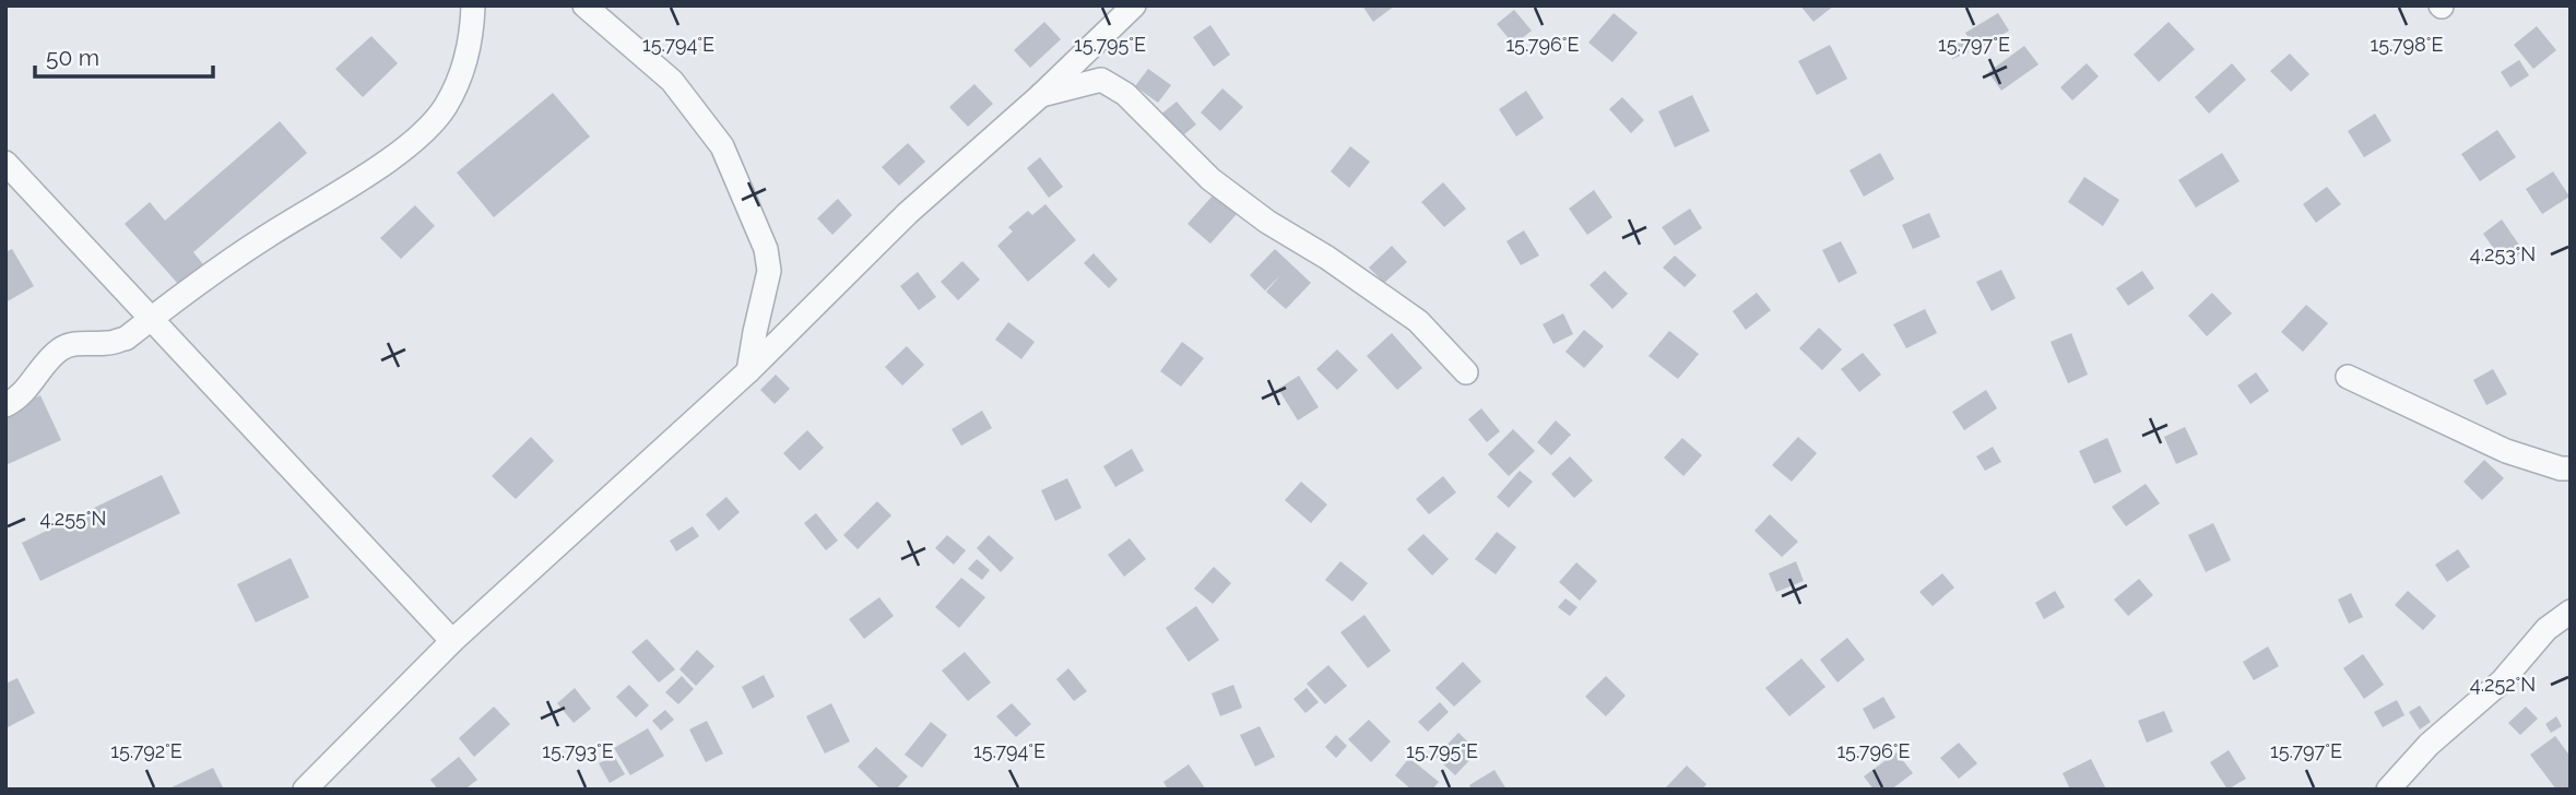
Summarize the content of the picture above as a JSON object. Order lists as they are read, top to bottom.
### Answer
{
  "scale_bar": "50 m",
  "coordinates": [
    "15.794°E",
    "15.797°E",
    "15.798°E",
    "15.795°E",
    "15.796°E",
    "4.253°N",
    "4.255°N",
    "4.252°N",
    "15.792°E",
    "15.793°E"
  ]
}
